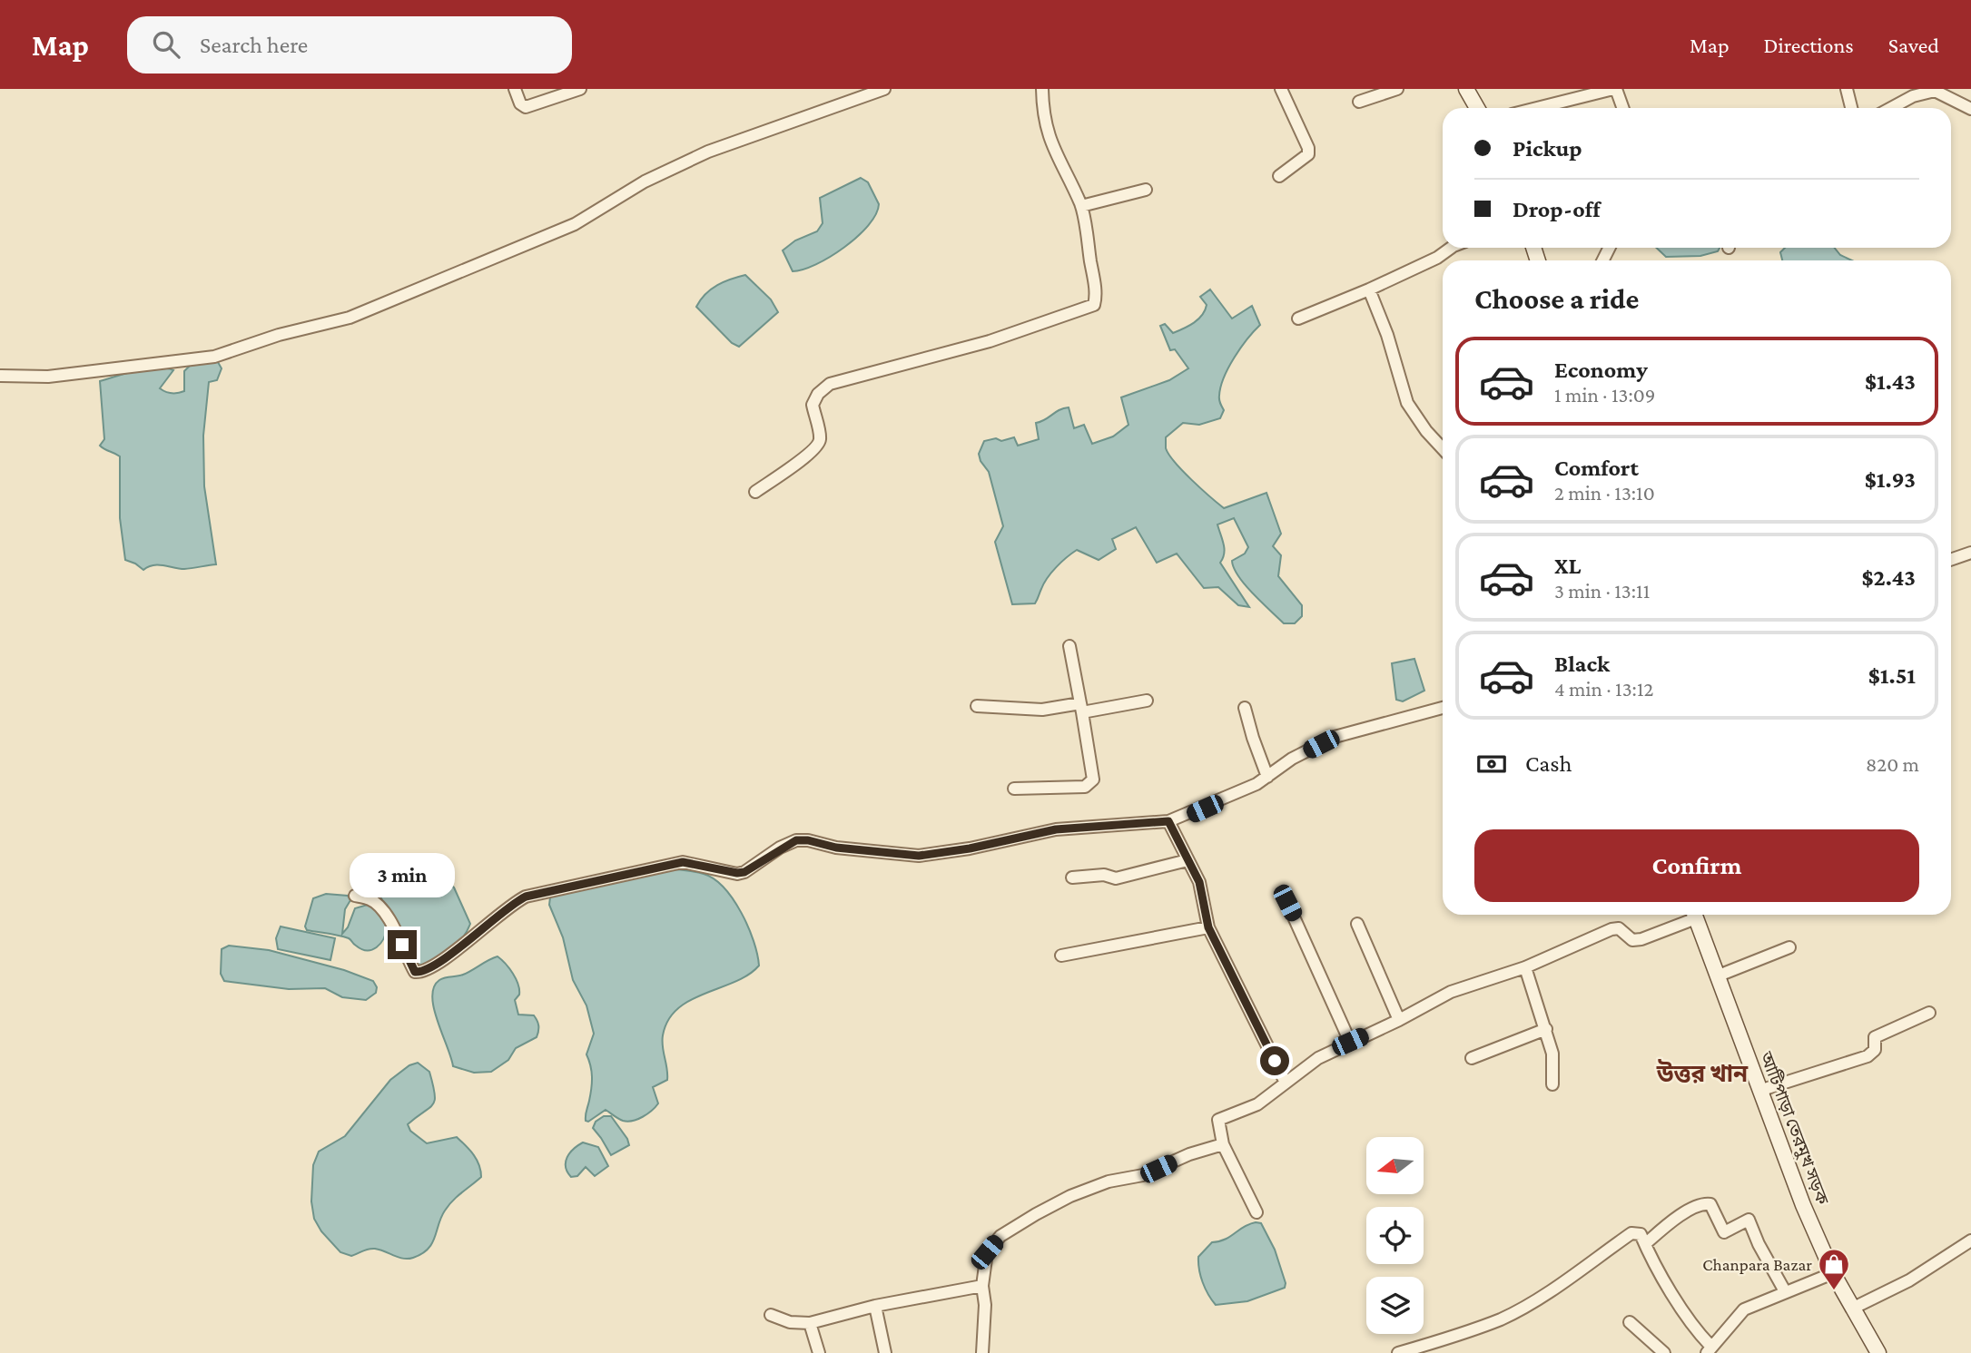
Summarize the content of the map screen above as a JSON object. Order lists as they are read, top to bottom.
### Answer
{
  "streets": {
    "main road": ["আটিপাড়া তেরমুখ সড়ক"]
  },
  "districts": ["উত্তর খান"],
  "places": {
    "shop": ["Chanpara Bazar"]
  },
  "north": "left",
  "page": {
    "header": "Map",
    "search": "Search here",
    "nav": ["Map", "Directions", "Saved"],
    "banner": ["Pickup", "Drop-off"],
    "heading": "Choose a ride",
    "list": [
      {
        "name": "Economy",
        "note": "1 min · 13:09",
        "value": "$1.43"
      },
      {
        "name": "Comfort",
        "note": "2 min · 13:10",
        "value": "$1.93"
      },
      {
        "name": "XL",
        "note": "3 min · 13:11",
        "value": "$2.43"
      },
      {
        "name": "Black",
        "note": "4 min · 13:12",
        "value": "$1.51"
      }
    ],
    "pay": ["Cash", "820 m"],
    "buttons": "Confirm",
    "bubble": "3 min"
  }
}
